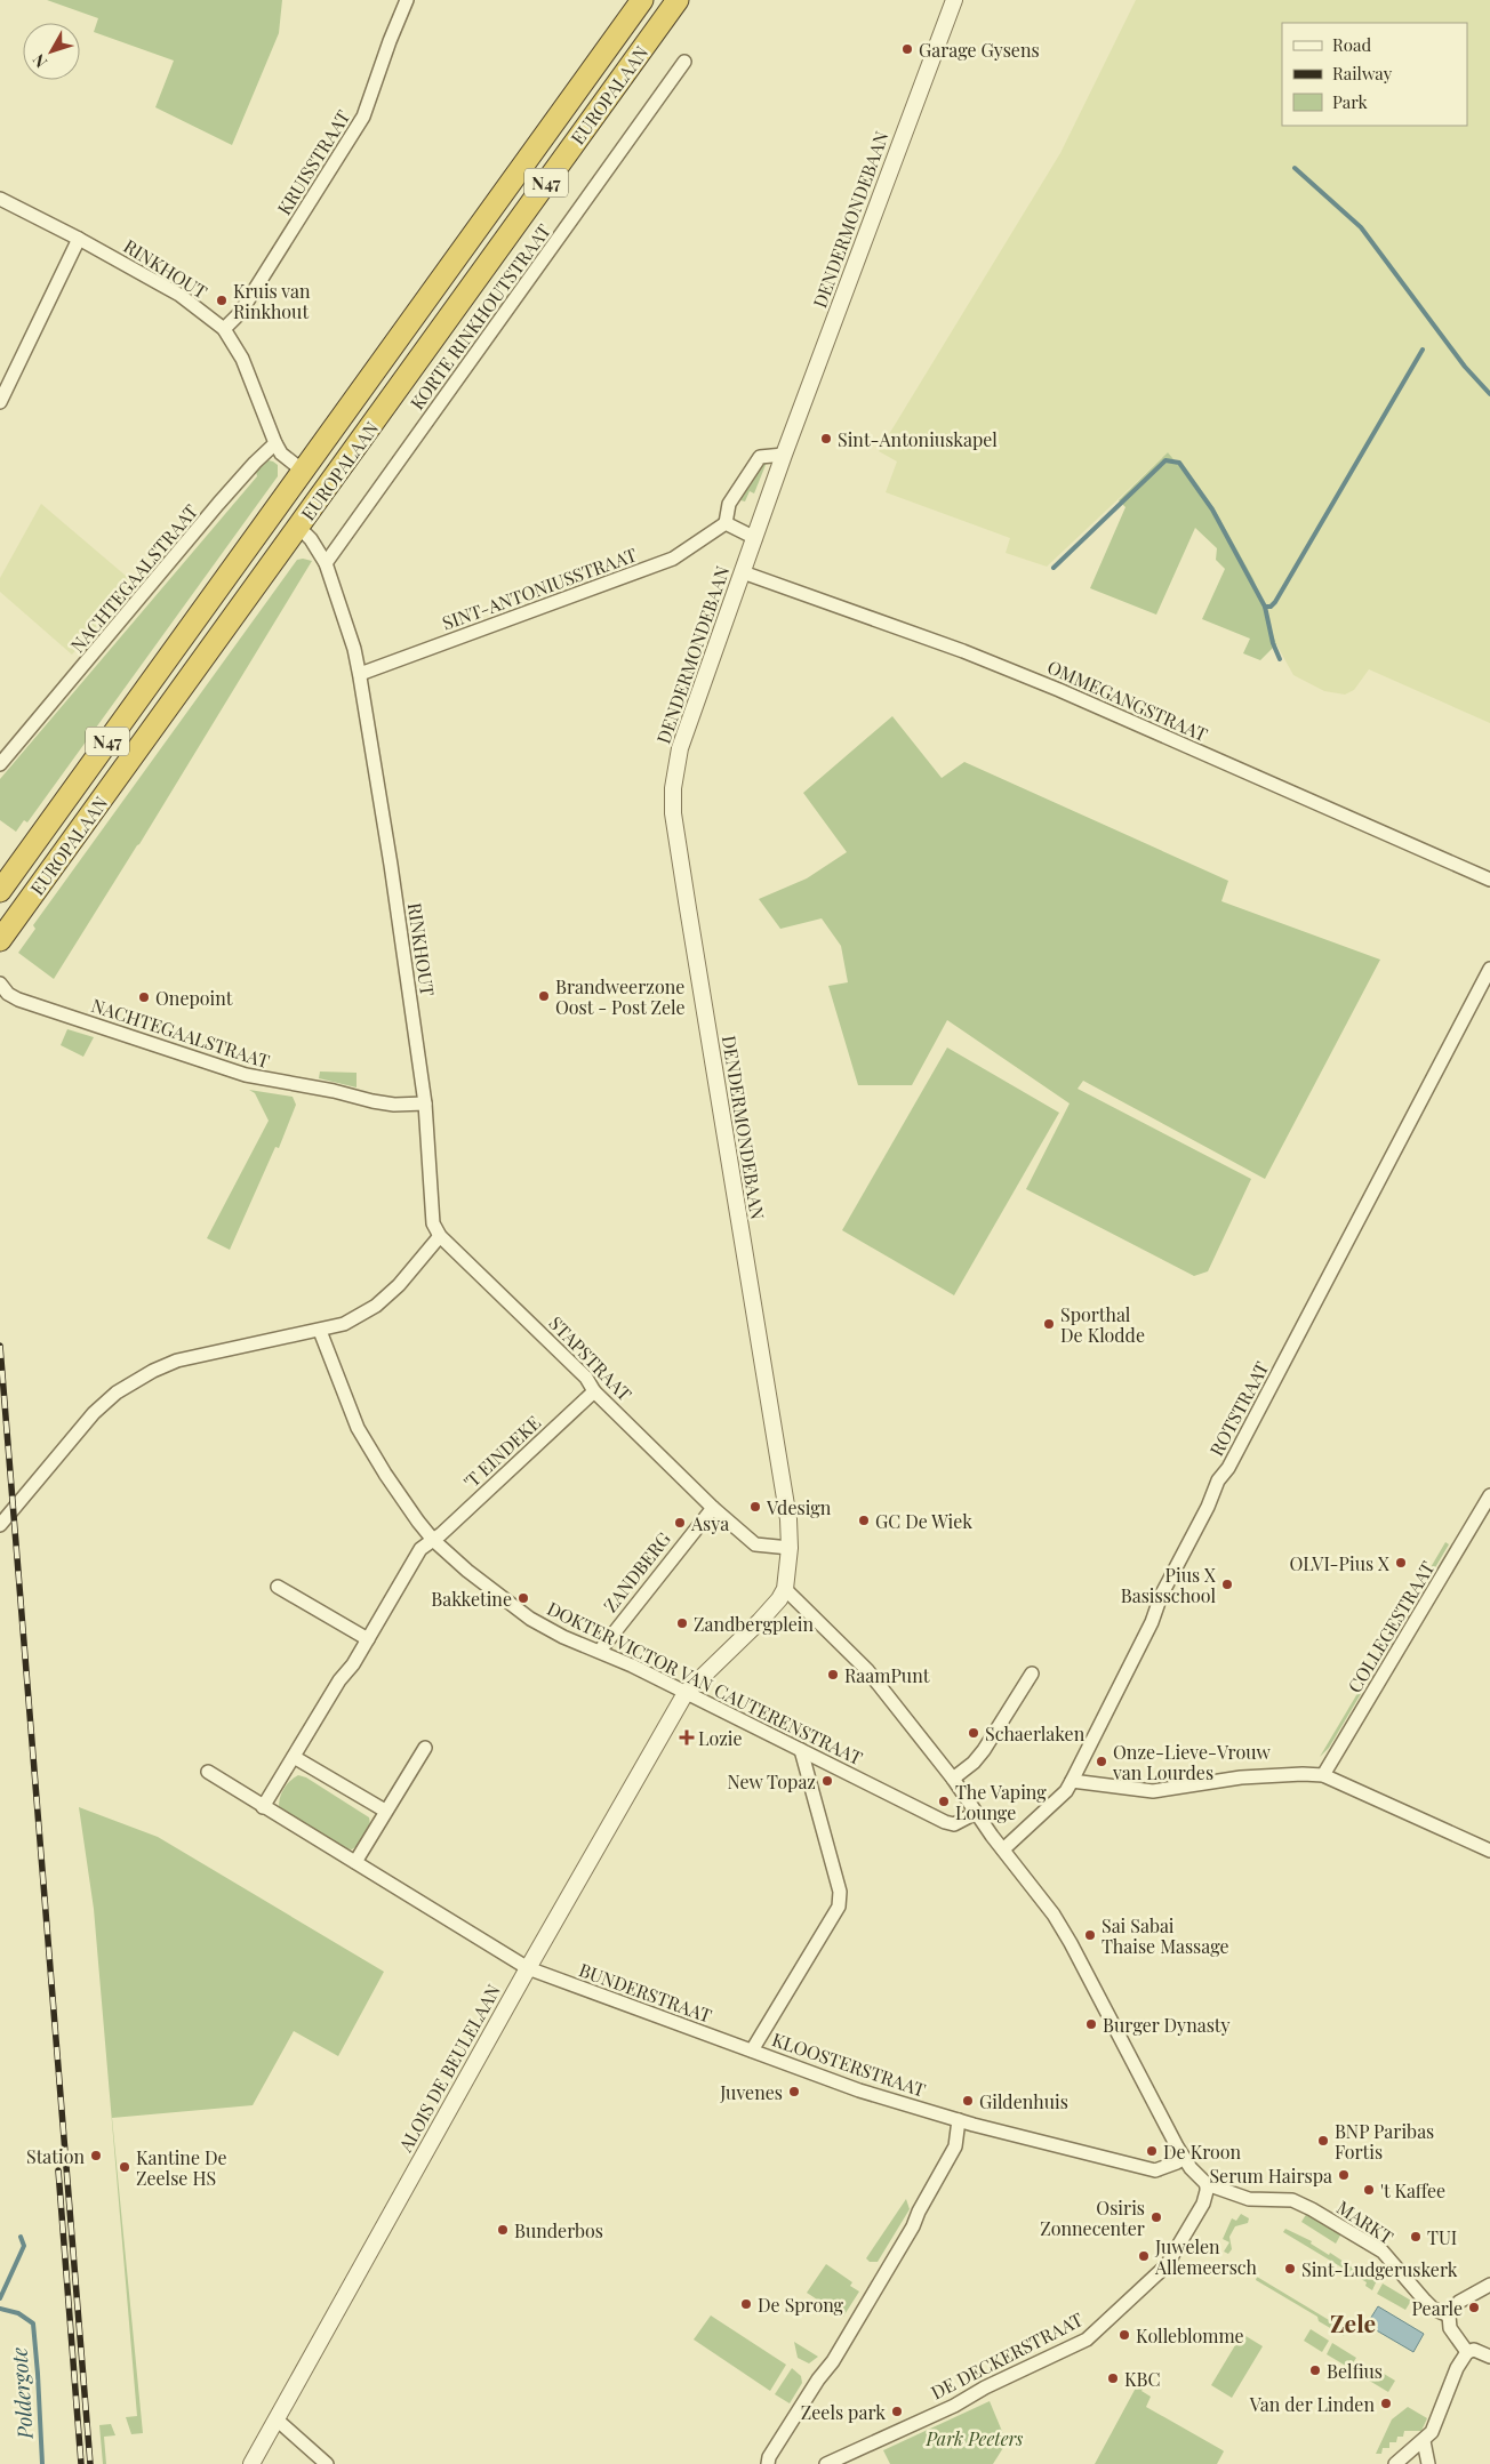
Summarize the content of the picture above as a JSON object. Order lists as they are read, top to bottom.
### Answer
{
  "streets": {
    "highway": ["EUROPALAAN", "N47"],
    "street": [
      "KRUISSTRAAT",
      "DENDERMONDEBAAN",
      "RINKHOUT",
      "KORTE RINKHOUTSTRAAT",
      "NACHTEGAALSTRAAT",
      "SINT-ANTONIUSSTRAAT",
      "OMMEGANGSTRAAT",
      "STAPSTRAAT",
      "ROTSTRAAT",
      "'T EINDEKE",
      "ZANDBERG",
      "COLLEGESTRAAT",
      "DOKTER VICTOR VAN CAUTERENSTRAAT",
      "BUNDERSTRAAT",
      "KLOOSTERSTRAAT",
      "ALOIS DE BEULELAAN",
      "MARKT",
      "DE DECKERSTRAAT"
    ]
  },
  "crossings": [
    ["EUROPALAAN", "RINKHOUT"],
    ["KRUISSTRAAT", "RINKHOUT"],
    ["DENDERMONDEBAAN", "OMMEGANGSTRAAT"],
    ["RINKHOUT", "KORTE RINKHOUTSTRAAT"],
    ["RINKHOUT", "NACHTEGAALSTRAAT"],
    ["RINKHOUT", "SINT-ANTONIUSSTRAAT"],
    ["RINKHOUT", "STAPSTRAAT"],
    ["STAPSTRAAT", "'T EINDEKE"],
    ["STAPSTRAAT", "ZANDBERG"],
    ["'T EINDEKE", "DOKTER VICTOR VAN CAUTERENSTRAAT"],
    ["'T EINDEKE", "BUNDERSTRAAT"],
    ["ZANDBERG", "DOKTER VICTOR VAN CAUTERENSTRAAT"],
    ["DOKTER VICTOR VAN CAUTERENSTRAAT", "KLOOSTERSTRAAT"],
    ["DOKTER VICTOR VAN CAUTERENSTRAAT", "ALOIS DE BEULELAAN"],
    ["BUNDERSTRAAT", "KLOOSTERSTRAAT"],
    ["BUNDERSTRAAT", "ALOIS DE BEULELAAN"],
    ["MARKT", "DE DECKERSTRAAT"]
  ],
  "districts": ["Zele"],
  "water": ["Poldergote"],
  "parks": ["Park Peeters"],
  "places": {
    "other": [
      "Garage Gysens",
      "Kruis van Rinkhout",
      "Sint-Antoniuskapel",
      "Brandweerzone Oost - Post Zele",
      "Onepoint",
      "Sporthal De Klodde",
      "Vdesign",
      "GC De Wiek",
      "Asya",
      "OLVI-Pius X",
      "Pius X Basisschool",
      "Bakketine",
      "Zandbergplein",
      "RaamPunt",
      "Schaerlaken",
      "Onze-Lieve-Vrouw van Lourdes",
      "New Topaz",
      "The Vaping Lounge",
      "Sai Sabai Thaise Massage",
      "Burger Dynasty",
      "Juvenes",
      "Gildenhuis",
      "BNP Paribas Fortis",
      "De Kroon",
      "Station",
      "Kantine De Zeelse HS",
      "Serum Hairspa",
      "'t Kaffee",
      "Osiris Zonnecenter",
      "Bunderbos",
      "TUI",
      "Juwelen Allemeersch",
      "Sint-Ludgeruskerk",
      "De Sprong",
      "Pearle",
      "Kolleblomme",
      "Belfius",
      "KBC",
      "Van der Linden",
      "Zeels park"
    ],
    "health": ["Lozie"]
  },
  "legend": ["Road", "Railway", "Park"],
  "north": "bottom left"
}
